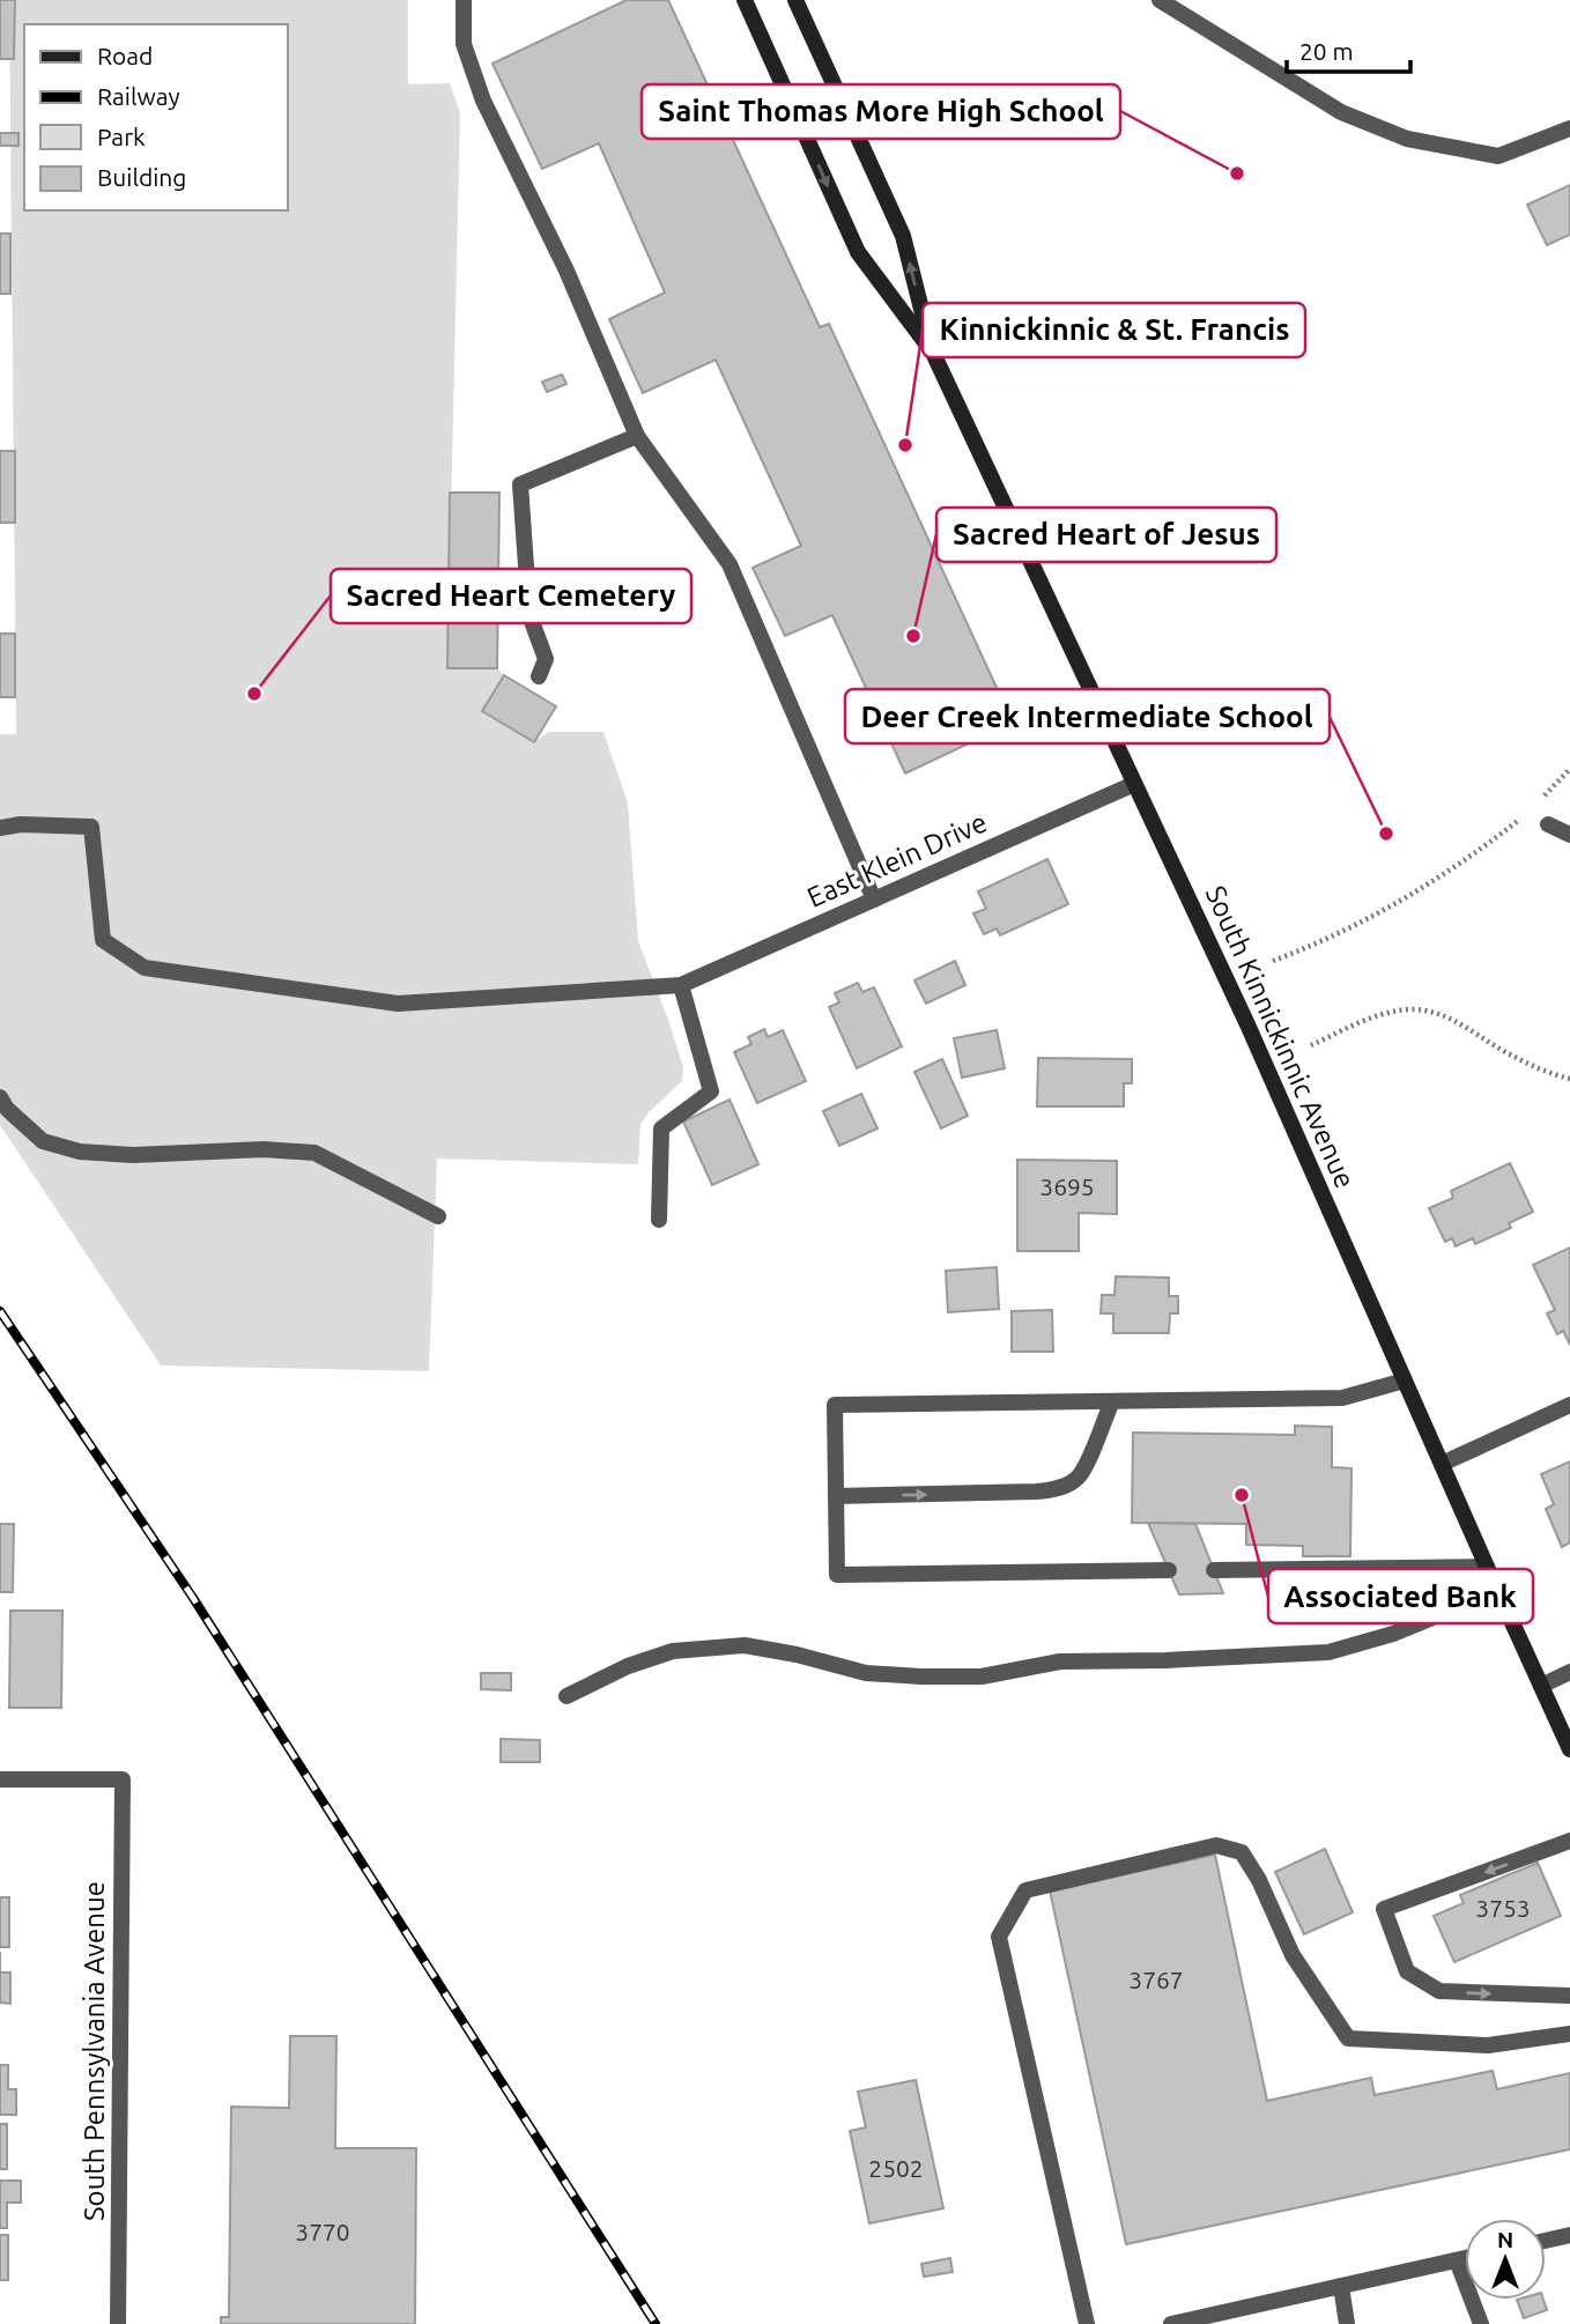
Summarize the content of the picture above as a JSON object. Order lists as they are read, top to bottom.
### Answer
{
  "streets": {
    "main road": ["South Kinnickinnic Avenue"],
    "street": ["East Klein Drive", "South Pennsylvania Avenue"]
  },
  "crossings": [
    ["East Klein Drive", "South Kinnickinnic Avenue"]
  ],
  "places": [
    "Saint Thomas More High School",
    "Kinnickinnic & St. Francis",
    "Sacred Heart of Jesus",
    "Sacred Heart Cemetery",
    "Deer Creek Intermediate School",
    "Associated Bank"
  ],
  "house_numbers": [
    "3695",
    "3753",
    "3767",
    "2502",
    "3770"
  ],
  "legend": [
    "Road",
    "Railway",
    "Park",
    "Building"
  ],
  "scale_bar": "20 m",
  "north": "top"
}
